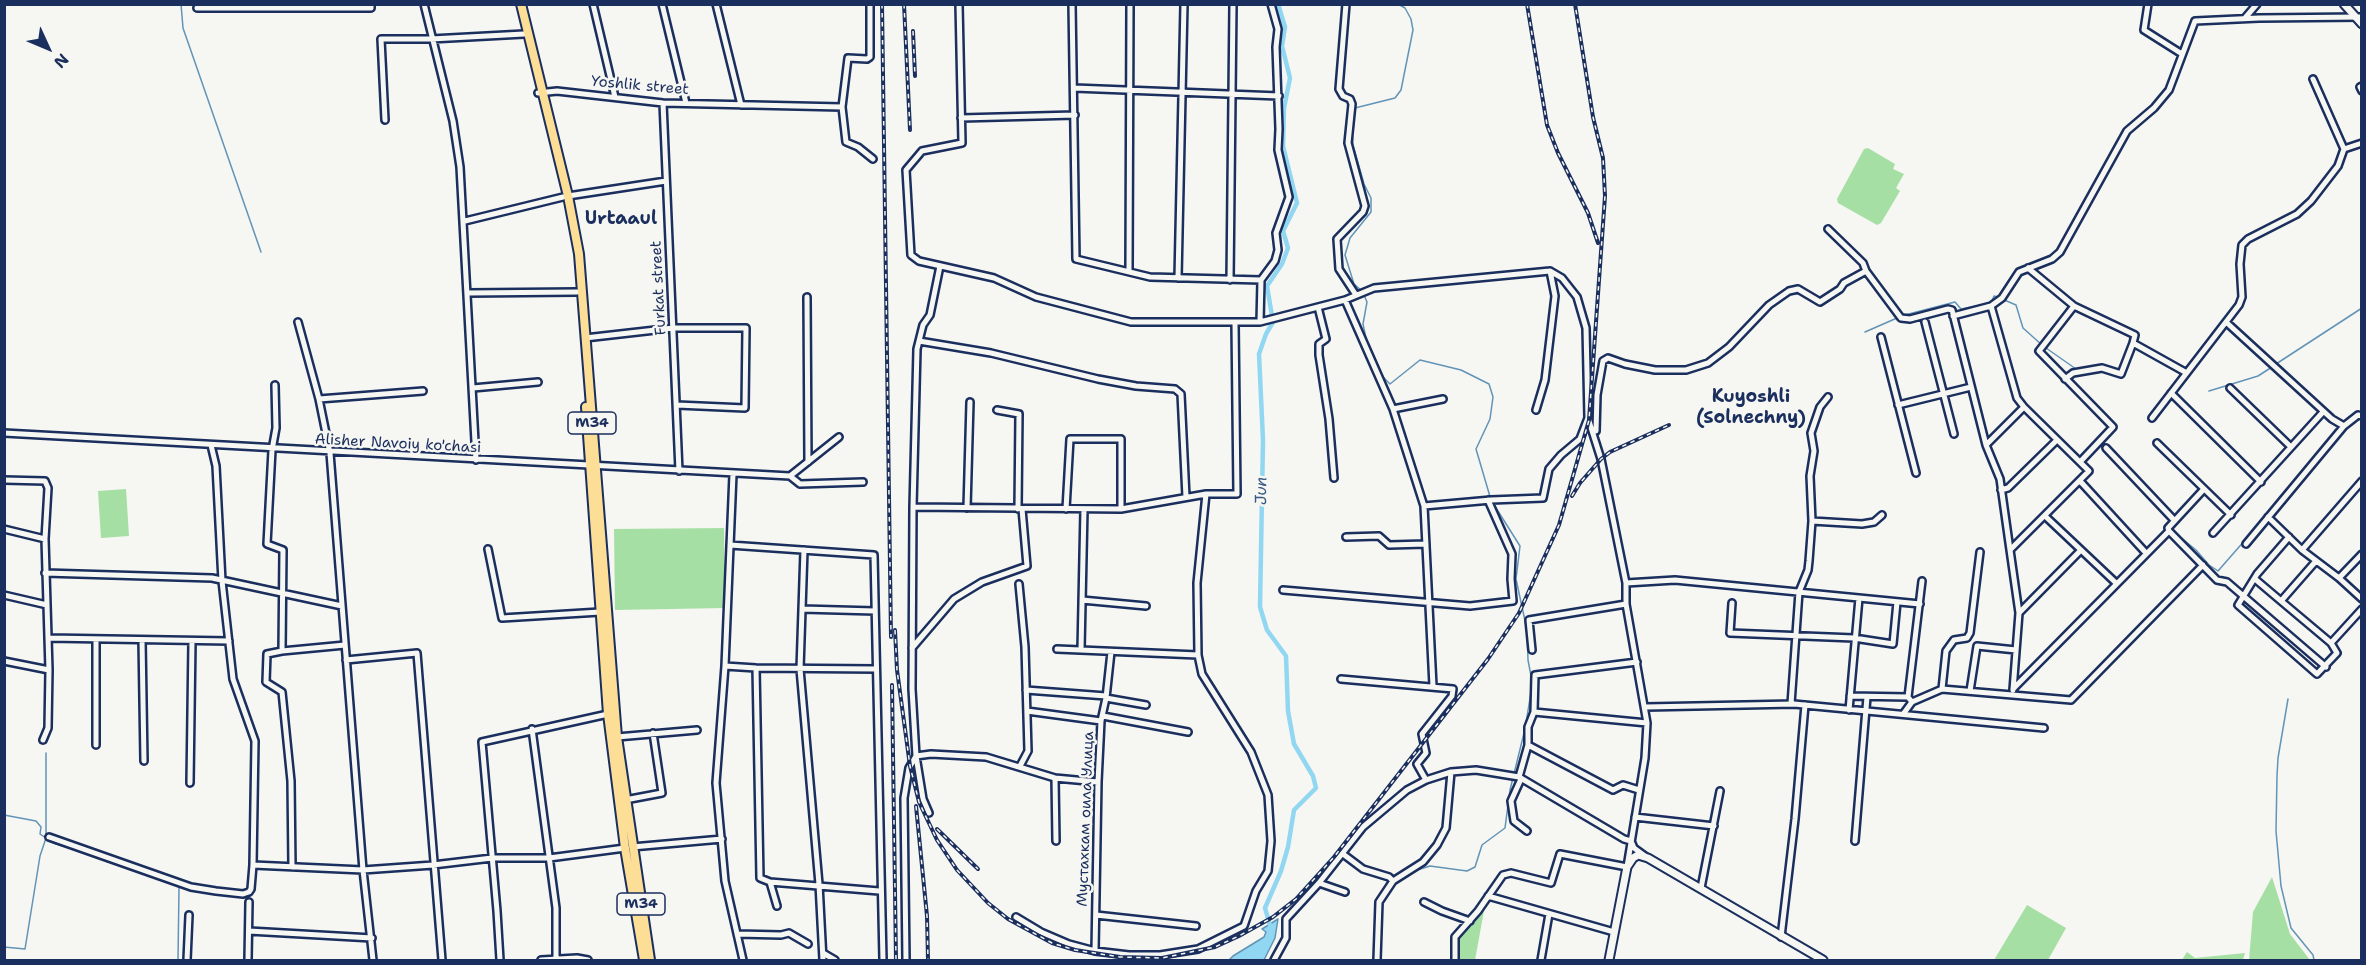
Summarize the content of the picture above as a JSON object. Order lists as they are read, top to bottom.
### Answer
{
  "streets": {
    "main road": ["M34"],
    "street": [
      "Yoshlik street",
      "Furkat street",
      "Alisher Navoiy ko'chasi",
      "Мустахкам оила Улица"
    ]
  },
  "crossings": [
    ["Yoshlik street", "Furkat street"],
    ["Yoshlik street", "M34"],
    ["Furkat street", "Alisher Navoiy ko'chasi"],
    ["M34", "Alisher Navoiy ko'chasi"]
  ],
  "districts": ["Urtaaul", "Kuyoshli (Solnechny)"],
  "water": ["Jun"],
  "north": "bottom right"
}
